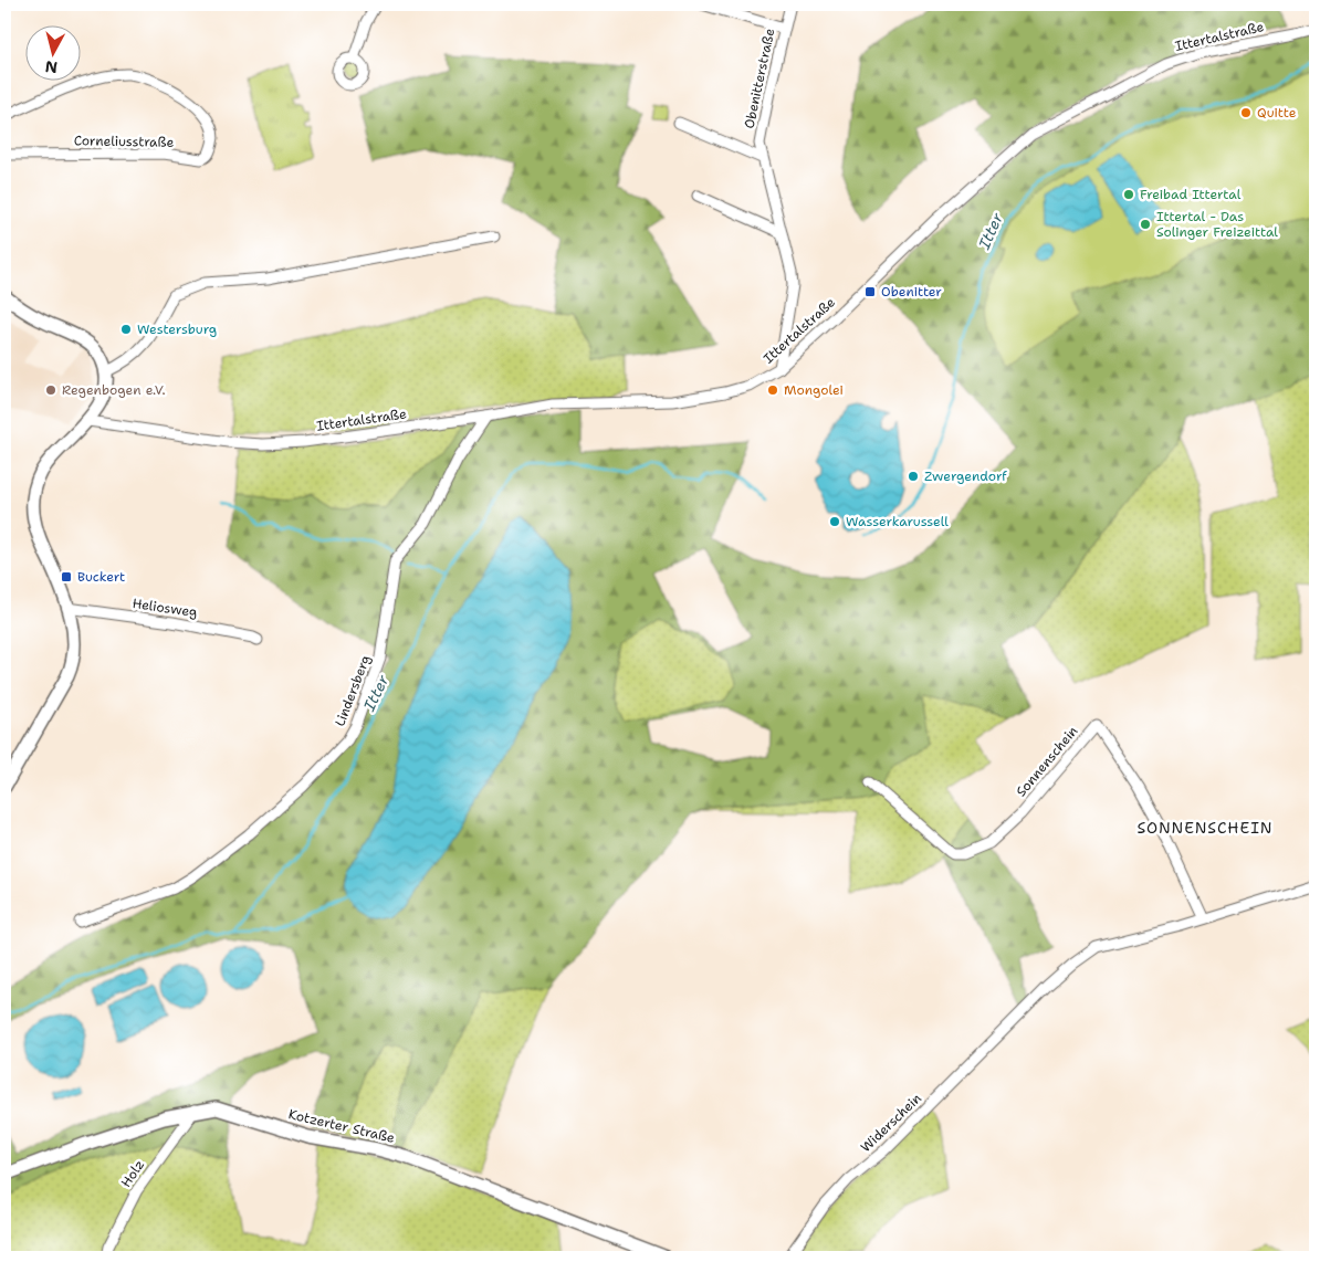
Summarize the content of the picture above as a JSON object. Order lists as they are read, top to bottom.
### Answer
{
  "streets": {
    "street": [
      "Ittertalstraße",
      "Obenitterstraße",
      "Corneliusstraße",
      "Heliosweg",
      "Lindersberg",
      "Sonnenschein",
      "Widerschein",
      "Kotzerter Straße",
      "Holz"
    ]
  },
  "crossings": [
    ["Ittertalstraße", "Obenitterstraße"],
    ["Ittertalstraße", "Lindersberg"],
    ["Sonnenschein", "Widerschein"],
    ["Kotzerter Straße", "Holz"]
  ],
  "districts": ["SONNENSCHEIN"],
  "water": ["Itter"],
  "places": {
    "other": [
      "Quitte",
      "Freibad Ittertal",
      "Ittertal - Das Solinger Freizeittal",
      "Westersburg",
      "Regenbogen e.V.",
      "Mongolei",
      "Zwergendorf",
      "Wasserkarussell"
    ],
    "transit": ["Obenitter", "Buckert"]
  },
  "north": "bottom"
}
